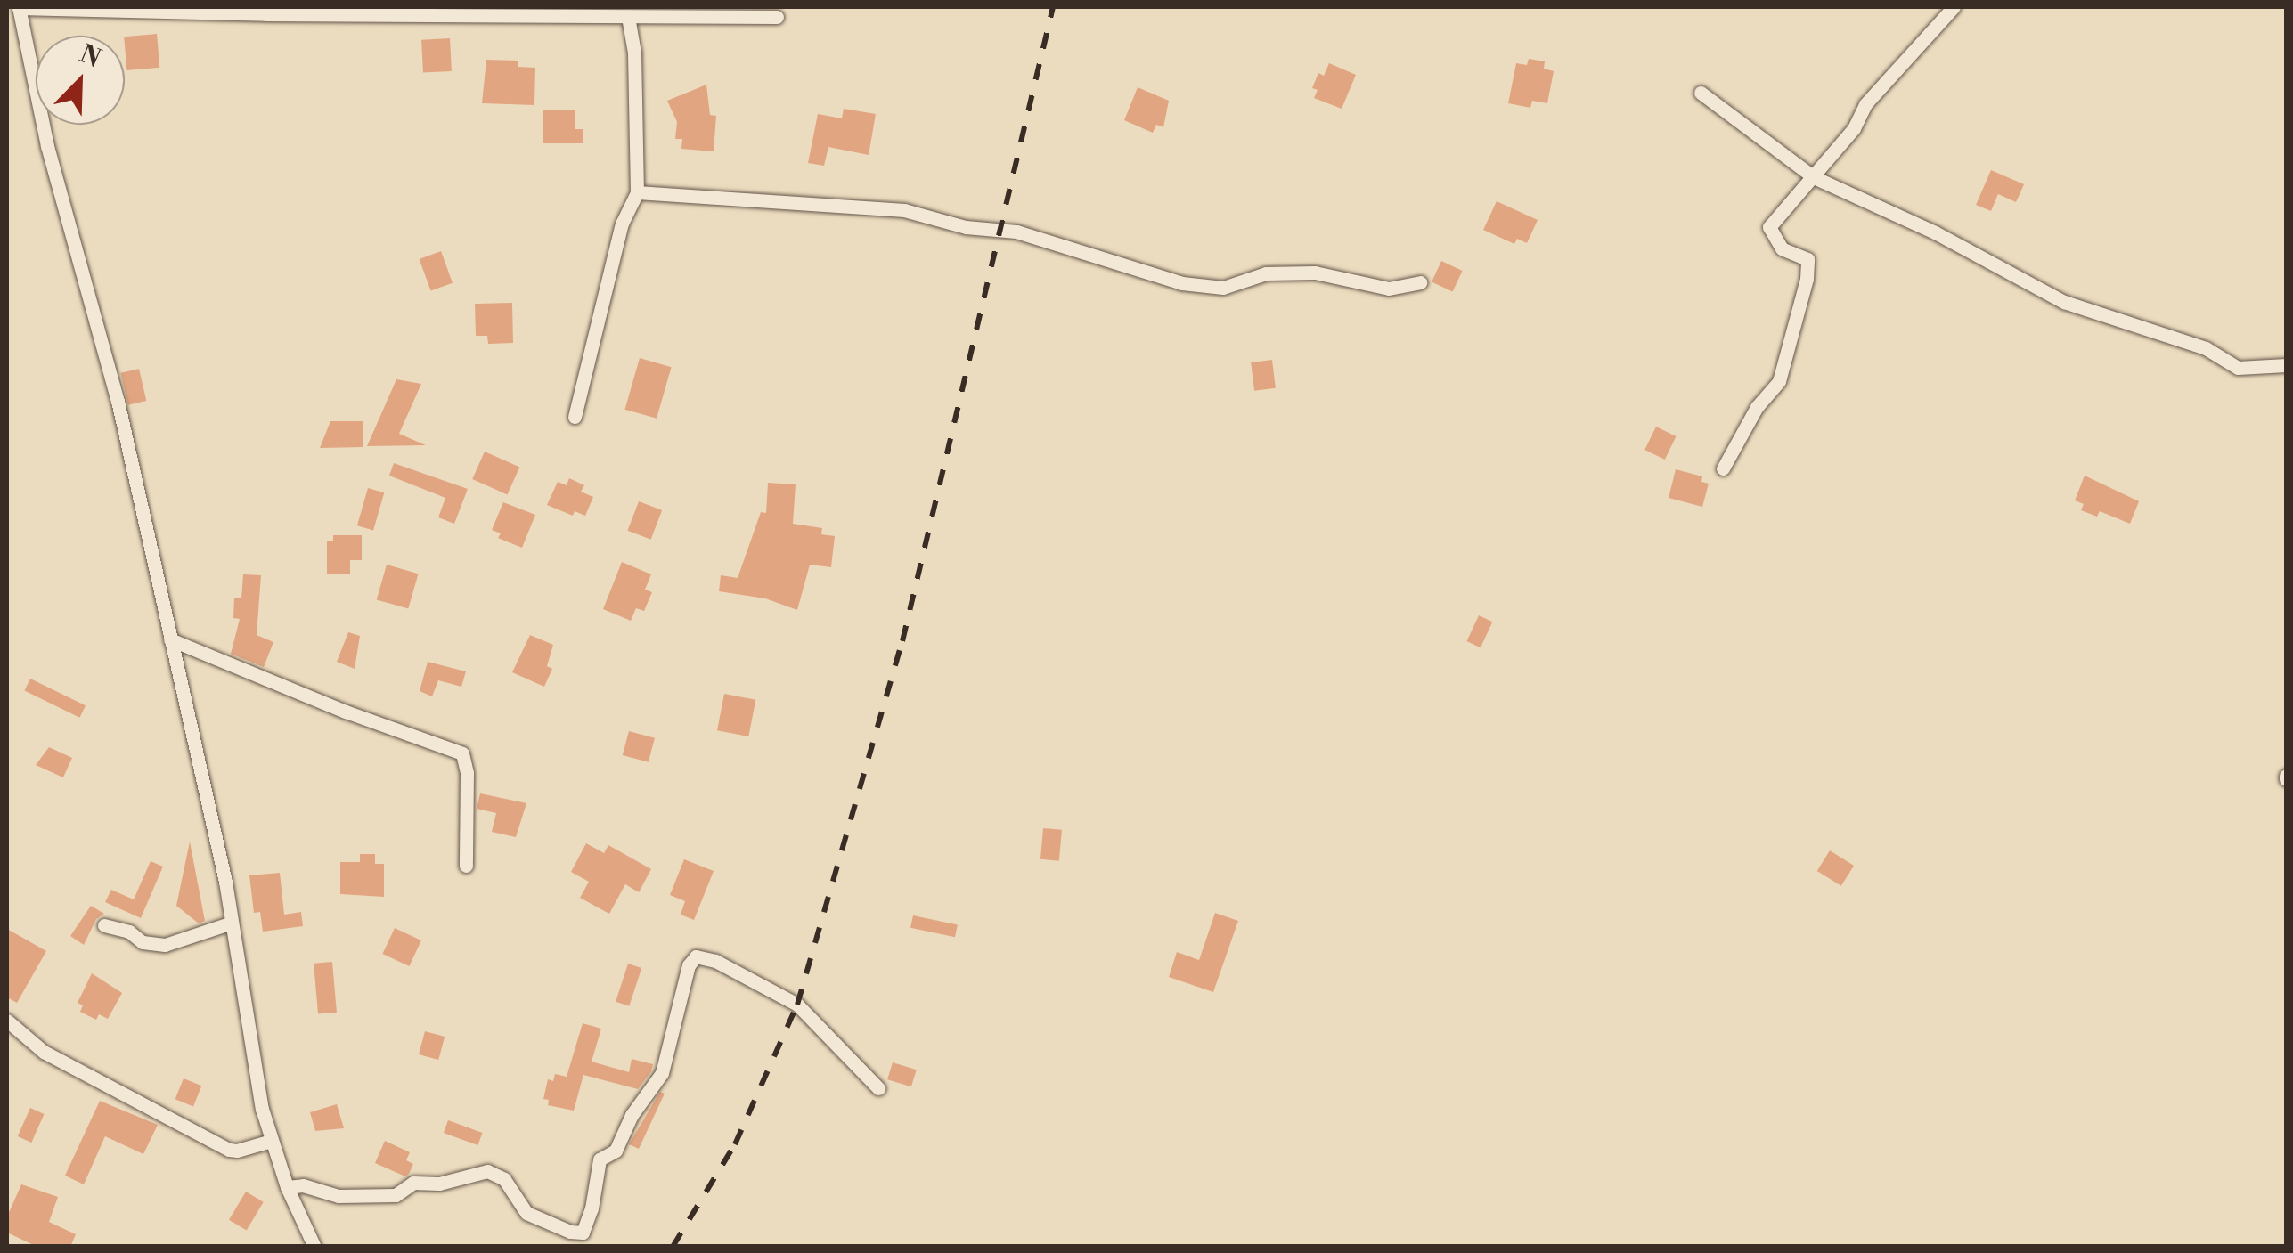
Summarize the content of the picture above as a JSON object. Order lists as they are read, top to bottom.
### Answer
{
  "north": "top right"
}
